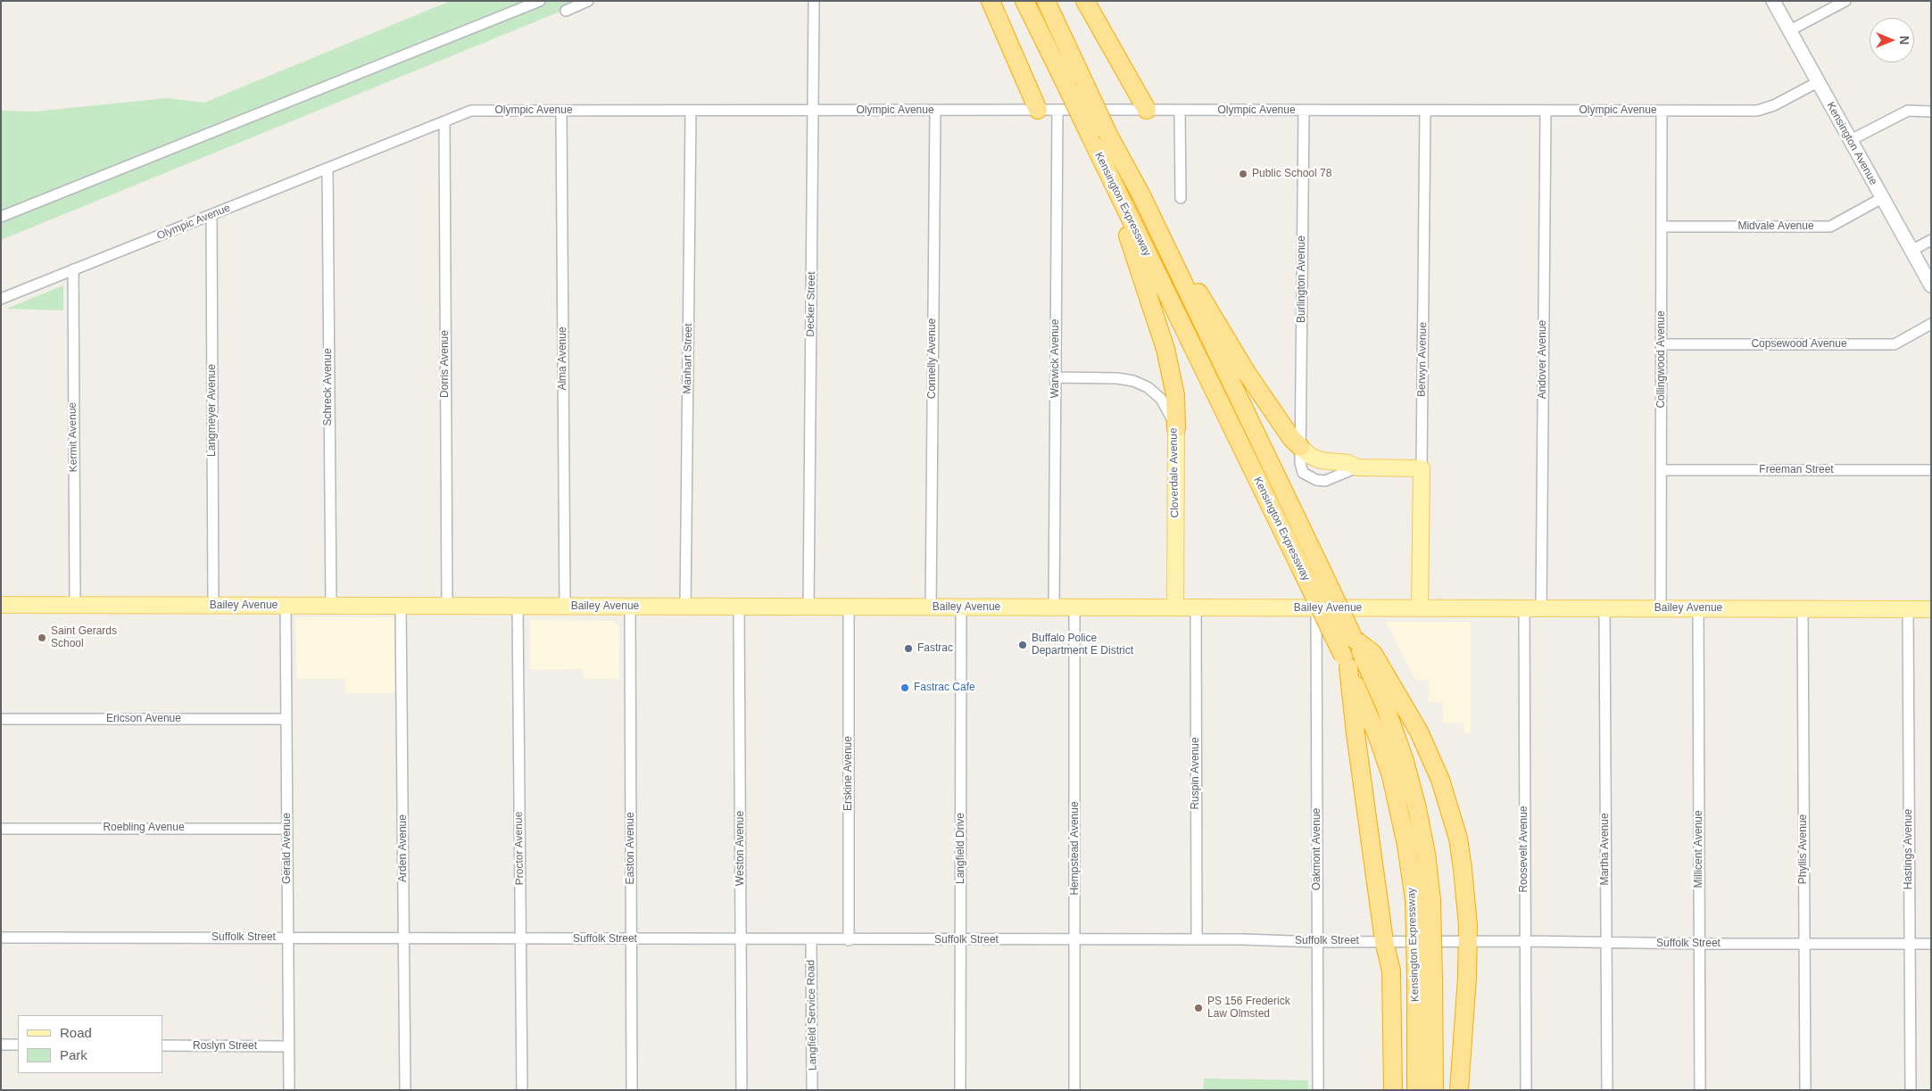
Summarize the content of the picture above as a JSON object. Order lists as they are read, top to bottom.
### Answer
{
  "streets": {
    "highway": ["Kensington Expressway"],
    "main road": ["Berwyn Avenue", "Cloverdale Avenue", "Bailey Avenue"],
    "street": [
      "Olympic Avenue",
      "Kensington Avenue",
      "Midvale Avenue",
      "Burlington Avenue",
      "Decker Street",
      "Copsewood Avenue",
      "Alma Avenue",
      "Manhart Street",
      "Connelly Avenue",
      "Warwick Avenue",
      "Andover Avenue",
      "Collingwood Avenue",
      "Dorris Avenue",
      "Schreck Avenue",
      "Langmeyer Avenue",
      "Kermit Avenue",
      "Freeman Street",
      "Ericson Avenue",
      "Erskine Avenue",
      "Ruspin Avenue",
      "Roebling Avenue",
      "Gerald Avenue",
      "Arden Avenue",
      "Proctor Avenue",
      "Easton Avenue",
      "Weston Avenue",
      "Langfield Drive",
      "Hempstead Avenue",
      "Oakmont Avenue",
      "Roosevelt Avenue",
      "Martha Avenue",
      "Millicent Avenue",
      "Phyllis Avenue",
      "Hastings Avenue",
      "Suffolk Street",
      "Langfield Service Road",
      "Roslyn Street"
    ]
  },
  "crossings": [
    ["Olympic Avenue", "Kensington Avenue"],
    ["Olympic Avenue", "Burlington Avenue"],
    ["Olympic Avenue", "Decker Street"],
    ["Olympic Avenue", "Alma Avenue"],
    ["Olympic Avenue", "Manhart Street"],
    ["Olympic Avenue", "Connelly Avenue"],
    ["Olympic Avenue", "Warwick Avenue"],
    ["Olympic Avenue", "Berwyn Avenue"],
    ["Olympic Avenue", "Andover Avenue"],
    ["Olympic Avenue", "Collingwood Avenue"],
    ["Olympic Avenue", "Dorris Avenue"],
    ["Olympic Avenue", "Schreck Avenue"],
    ["Olympic Avenue", "Langmeyer Avenue"],
    ["Olympic Avenue", "Kermit Avenue"],
    ["Kensington Avenue", "Midvale Avenue"],
    ["Midvale Avenue", "Collingwood Avenue"],
    ["Decker Street", "Bailey Avenue"],
    ["Copsewood Avenue", "Collingwood Avenue"],
    ["Alma Avenue", "Bailey Avenue"],
    ["Manhart Street", "Bailey Avenue"],
    ["Connelly Avenue", "Bailey Avenue"],
    ["Warwick Avenue", "Cloverdale Avenue"],
    ["Warwick Avenue", "Bailey Avenue"],
    ["Berwyn Avenue", "Bailey Avenue"],
    ["Andover Avenue", "Bailey Avenue"],
    ["Collingwood Avenue", "Freeman Street"],
    ["Collingwood Avenue", "Bailey Avenue"],
    ["Dorris Avenue", "Bailey Avenue"],
    ["Schreck Avenue", "Bailey Avenue"],
    ["Langmeyer Avenue", "Bailey Avenue"],
    ["Kermit Avenue", "Bailey Avenue"],
    ["Cloverdale Avenue", "Bailey Avenue"],
    ["Bailey Avenue", "Erskine Avenue"],
    ["Bailey Avenue", "Ruspin Avenue"],
    ["Bailey Avenue", "Gerald Avenue"],
    ["Bailey Avenue", "Arden Avenue"],
    ["Bailey Avenue", "Proctor Avenue"],
    ["Bailey Avenue", "Easton Avenue"],
    ["Bailey Avenue", "Weston Avenue"],
    ["Bailey Avenue", "Langfield Drive"],
    ["Bailey Avenue", "Hempstead Avenue"],
    ["Bailey Avenue", "Oakmont Avenue"],
    ["Bailey Avenue", "Roosevelt Avenue"],
    ["Bailey Avenue", "Martha Avenue"],
    ["Bailey Avenue", "Millicent Avenue"],
    ["Bailey Avenue", "Phyllis Avenue"],
    ["Bailey Avenue", "Hastings Avenue"],
    ["Ericson Avenue", "Gerald Avenue"],
    ["Erskine Avenue", "Suffolk Street"],
    ["Ruspin Avenue", "Suffolk Street"],
    ["Roebling Avenue", "Gerald Avenue"],
    ["Gerald Avenue", "Suffolk Street"],
    ["Gerald Avenue", "Roslyn Street"],
    ["Arden Avenue", "Suffolk Street"],
    ["Proctor Avenue", "Suffolk Street"],
    ["Easton Avenue", "Suffolk Street"],
    ["Weston Avenue", "Suffolk Street"],
    ["Langfield Drive", "Suffolk Street"],
    ["Hempstead Avenue", "Suffolk Street"],
    ["Oakmont Avenue", "Suffolk Street"],
    ["Roosevelt Avenue", "Suffolk Street"],
    ["Martha Avenue", "Suffolk Street"],
    ["Millicent Avenue", "Suffolk Street"],
    ["Phyllis Avenue", "Suffolk Street"],
    ["Hastings Avenue", "Suffolk Street"],
    ["Suffolk Street", "Langfield Service Road"]
  ],
  "places": [
    "Public School 78",
    "Saint Gerards School",
    "Buffalo Police Department E District",
    "Fastrac",
    "Fastrac Cafe",
    "PS 156 Frederick Law Olmsted"
  ],
  "legend": ["Road", "Park"],
  "north": "right"
}
